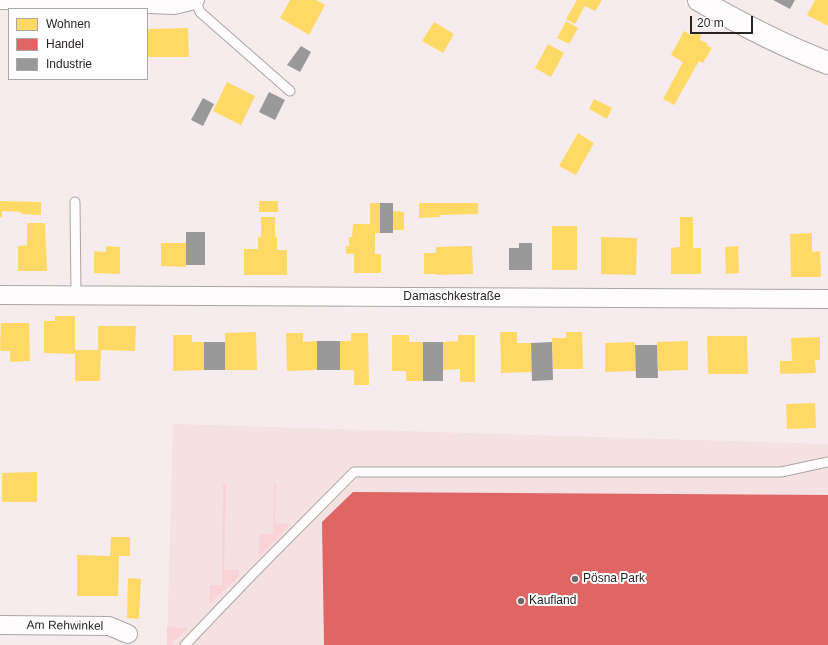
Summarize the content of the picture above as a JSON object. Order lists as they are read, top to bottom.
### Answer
{
  "streets": {
    "street": ["Damaschkestraße", "Am Rehwinkel"]
  },
  "places": ["Pösna Park", "Kaufland"],
  "legend": ["Wohnen", "Handel", "Industrie"],
  "scale_bar": "20 m"
}
